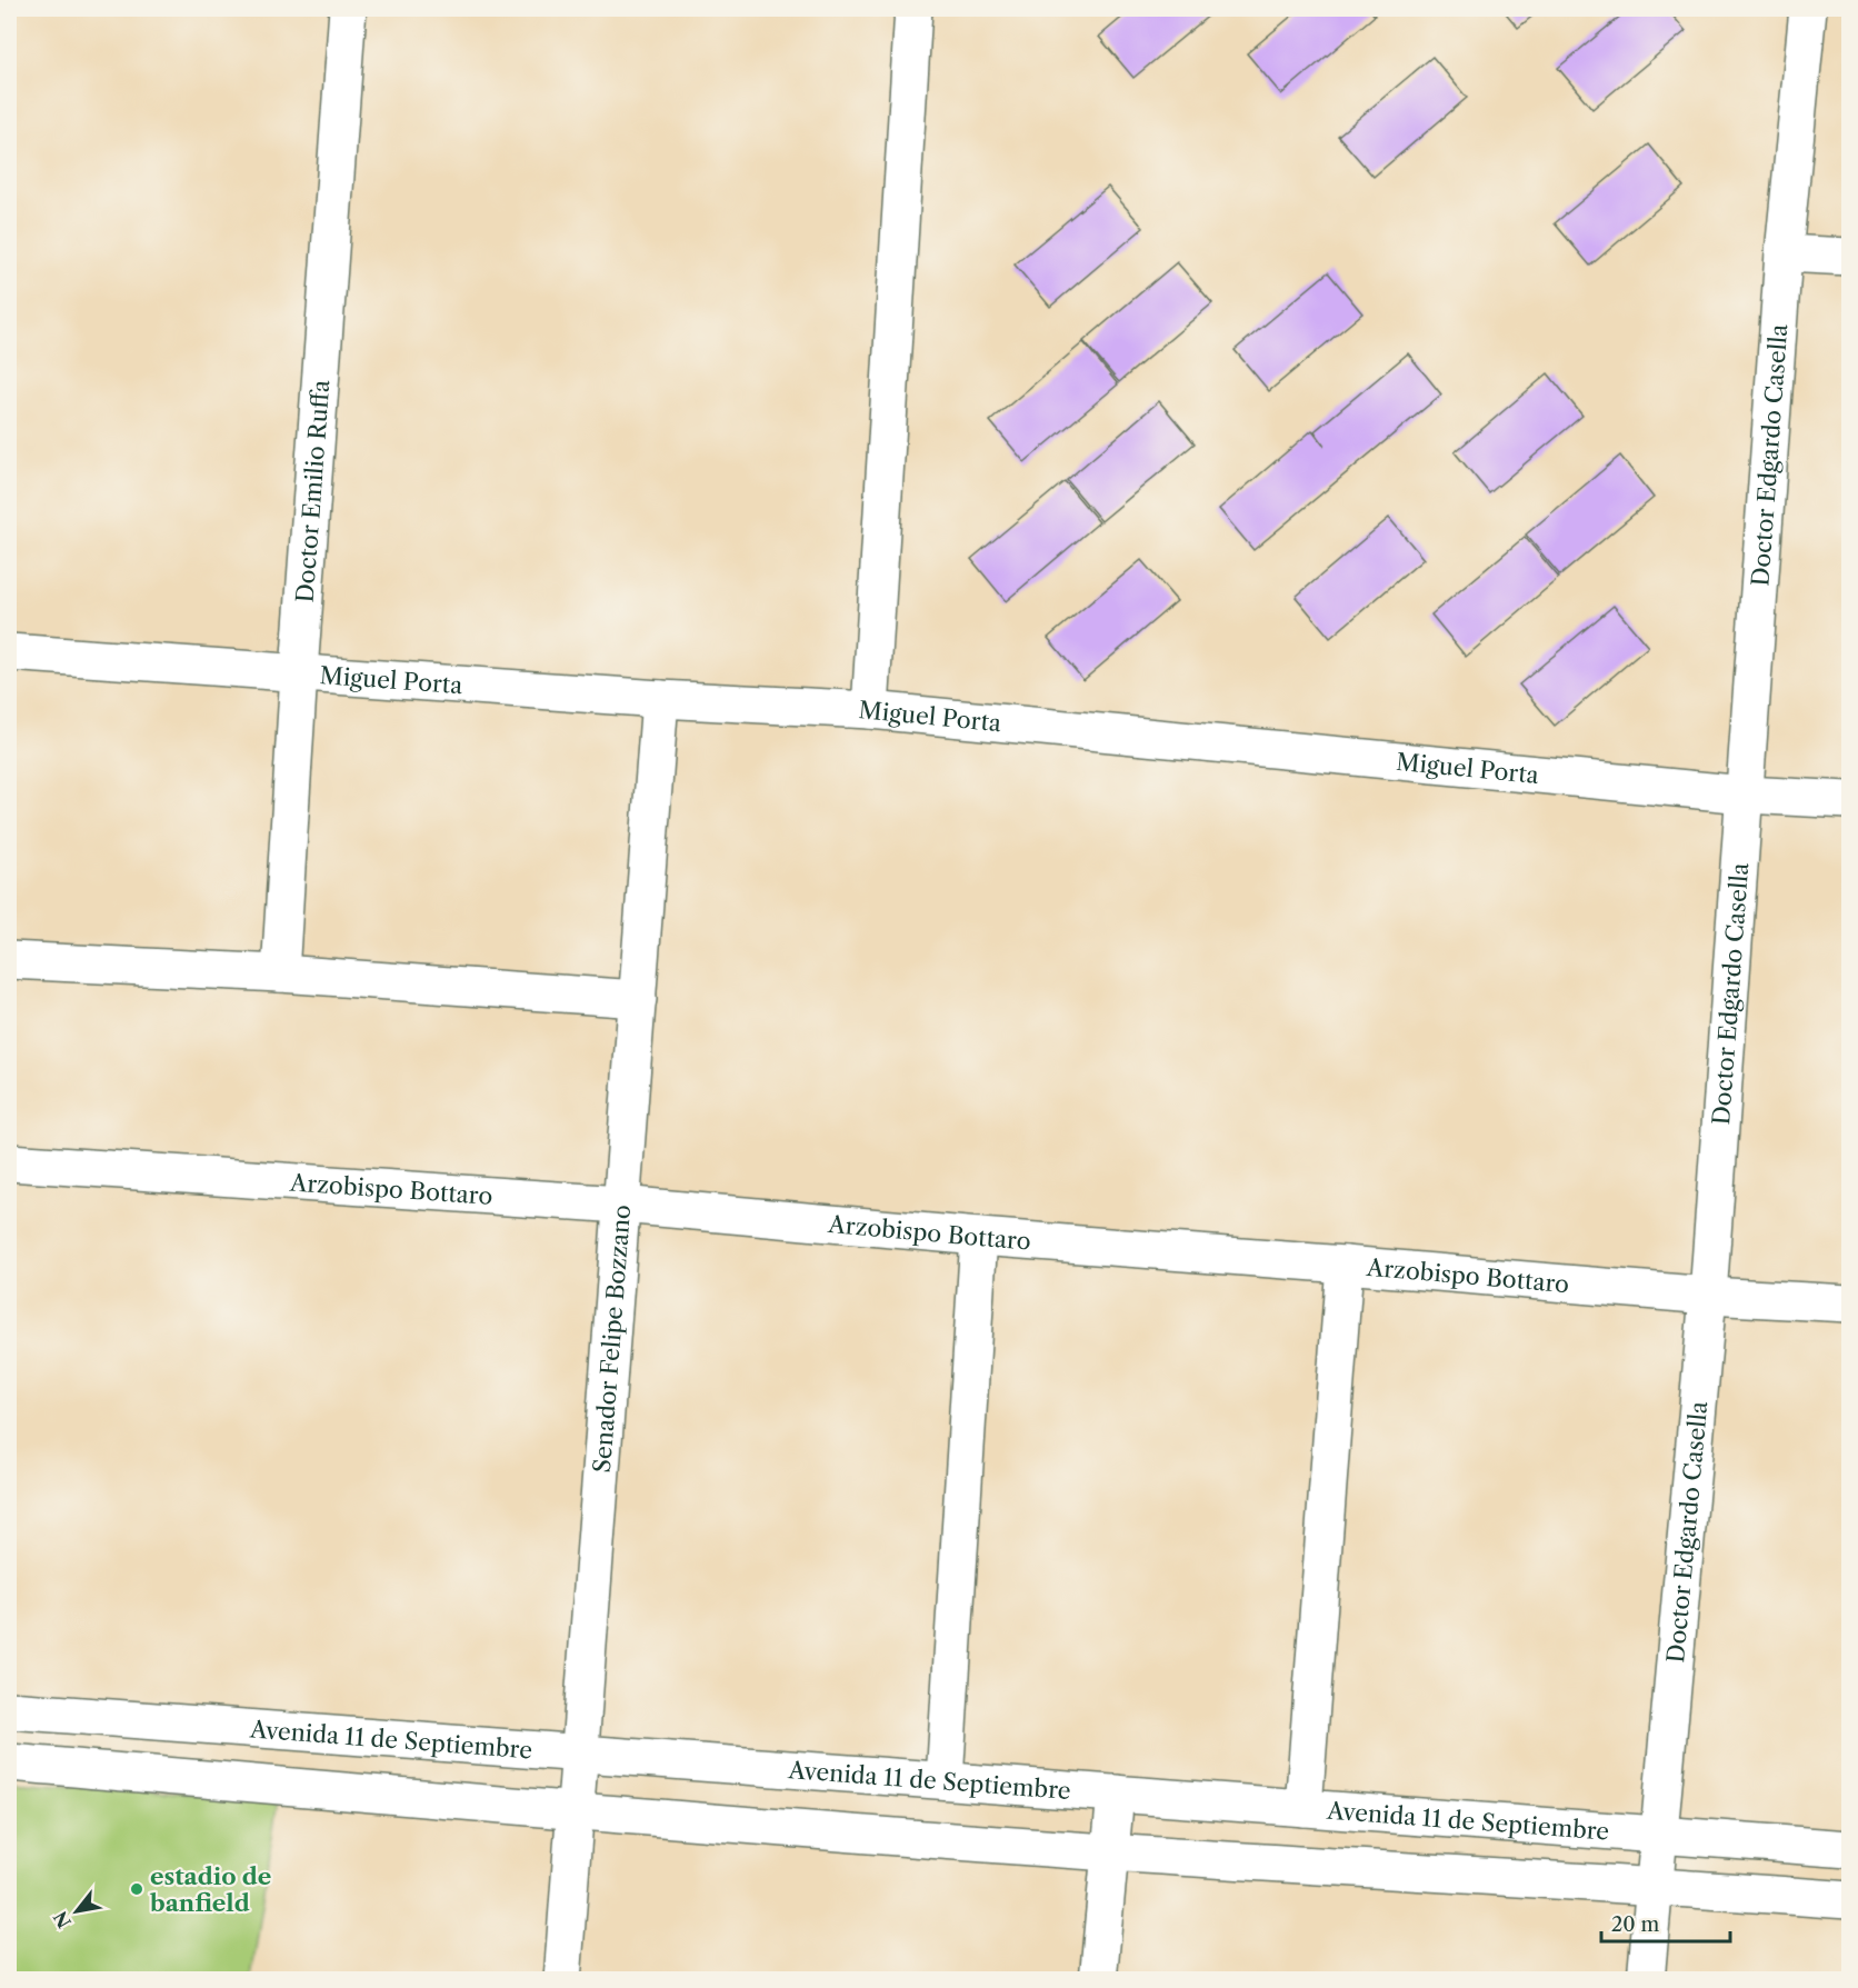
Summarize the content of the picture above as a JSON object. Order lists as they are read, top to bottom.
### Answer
{
  "streets": {
    "street": [
      "Doctor Edgardo Casella",
      "Doctor Emilio Ruffa",
      "Miguel Porta",
      "Arzobispo Bottaro",
      "Senador Felipe Bozzano",
      "Avenida 11 de Septiembre"
    ]
  },
  "crossings": [
    ["Doctor Edgardo Casella", "Miguel Porta"],
    ["Doctor Edgardo Casella", "Arzobispo Bottaro"],
    ["Doctor Edgardo Casella", "Avenida 11 de Septiembre"],
    ["Doctor Emilio Ruffa", "Miguel Porta"],
    ["Miguel Porta", "Senador Felipe Bozzano"],
    ["Arzobispo Bottaro", "Senador Felipe Bozzano"],
    ["Senador Felipe Bozzano", "Avenida 11 de Septiembre"]
  ],
  "places": ["estadio de banfield"],
  "scale_bar": "20 m",
  "north": "bottom left"
}
